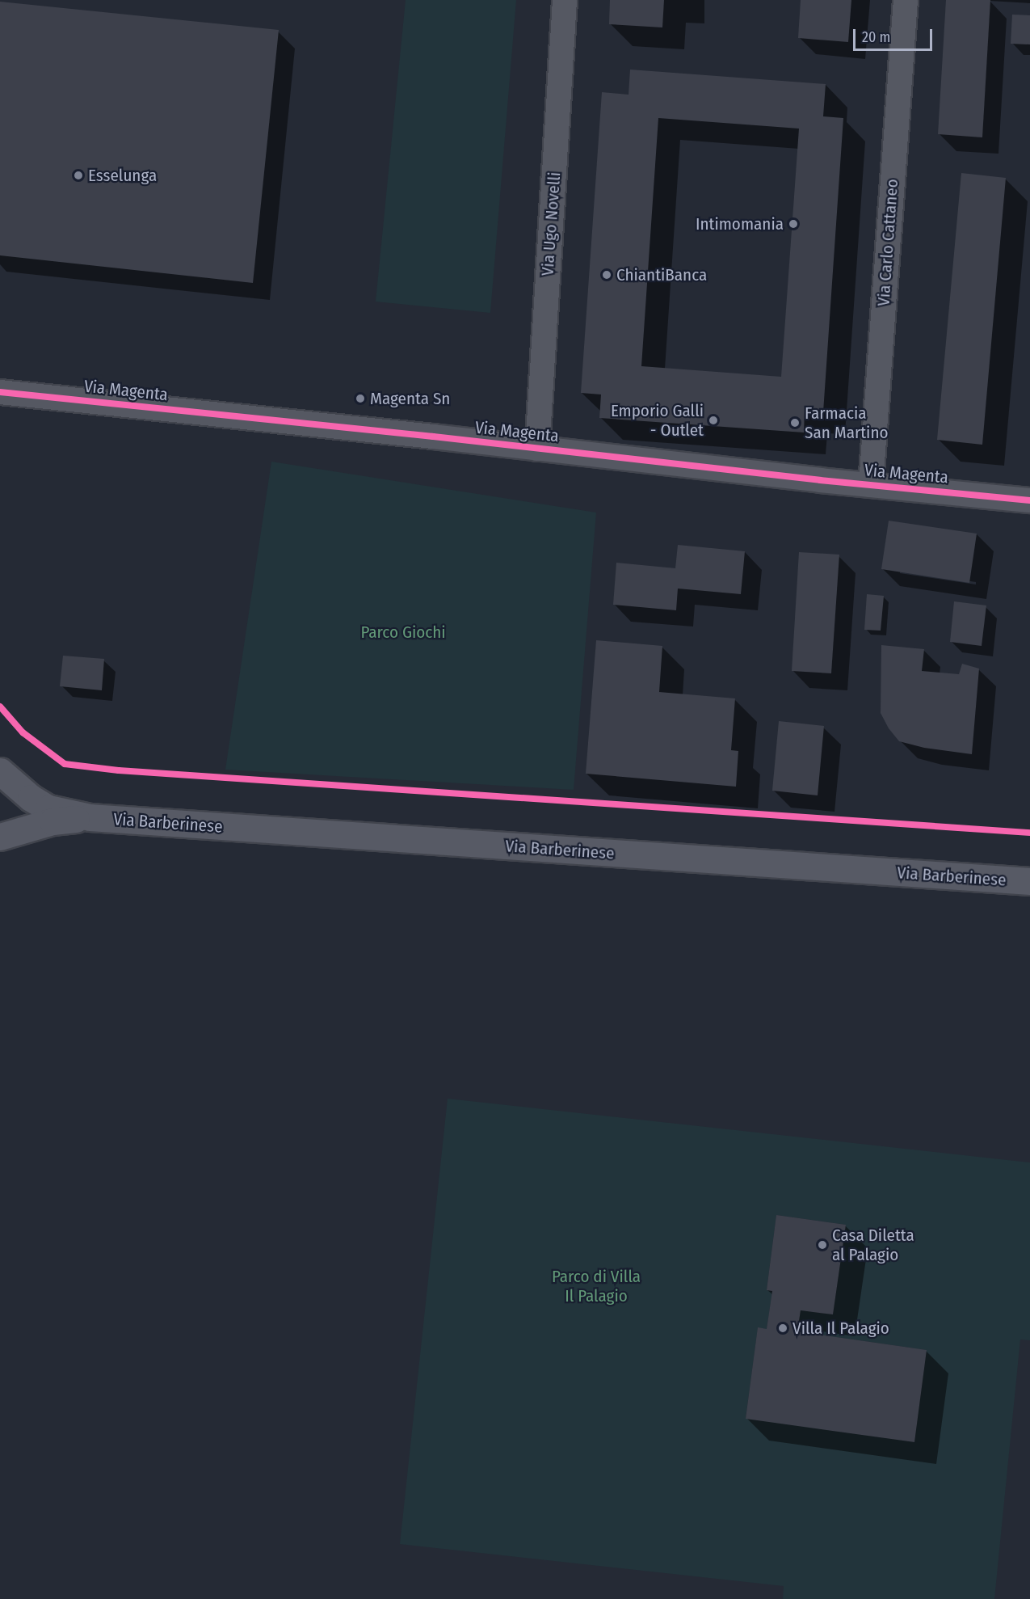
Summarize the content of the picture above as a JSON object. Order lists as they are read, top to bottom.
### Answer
{
  "streets": {
    "main road": ["Via Barberinese"],
    "street": ["Via Ugo Novelli", "Via Carlo Cattaneo", "Via Magenta"]
  },
  "crossings": [
    ["Via Ugo Novelli", "Via Magenta"],
    ["Via Carlo Cattaneo", "Via Magenta"]
  ],
  "parks": ["Parco Giochi", "Parco di Villa Il Palagio"],
  "places": [
    "Esselunga",
    "Intimomania",
    "ChiantiBanca",
    "Magenta Sn",
    "Emporio Galli - Outlet",
    "Farmacia San Martino",
    "Casa Diletta al Palagio",
    "Villa Il Palagio"
  ],
  "scale_bar": "20 m"
}
